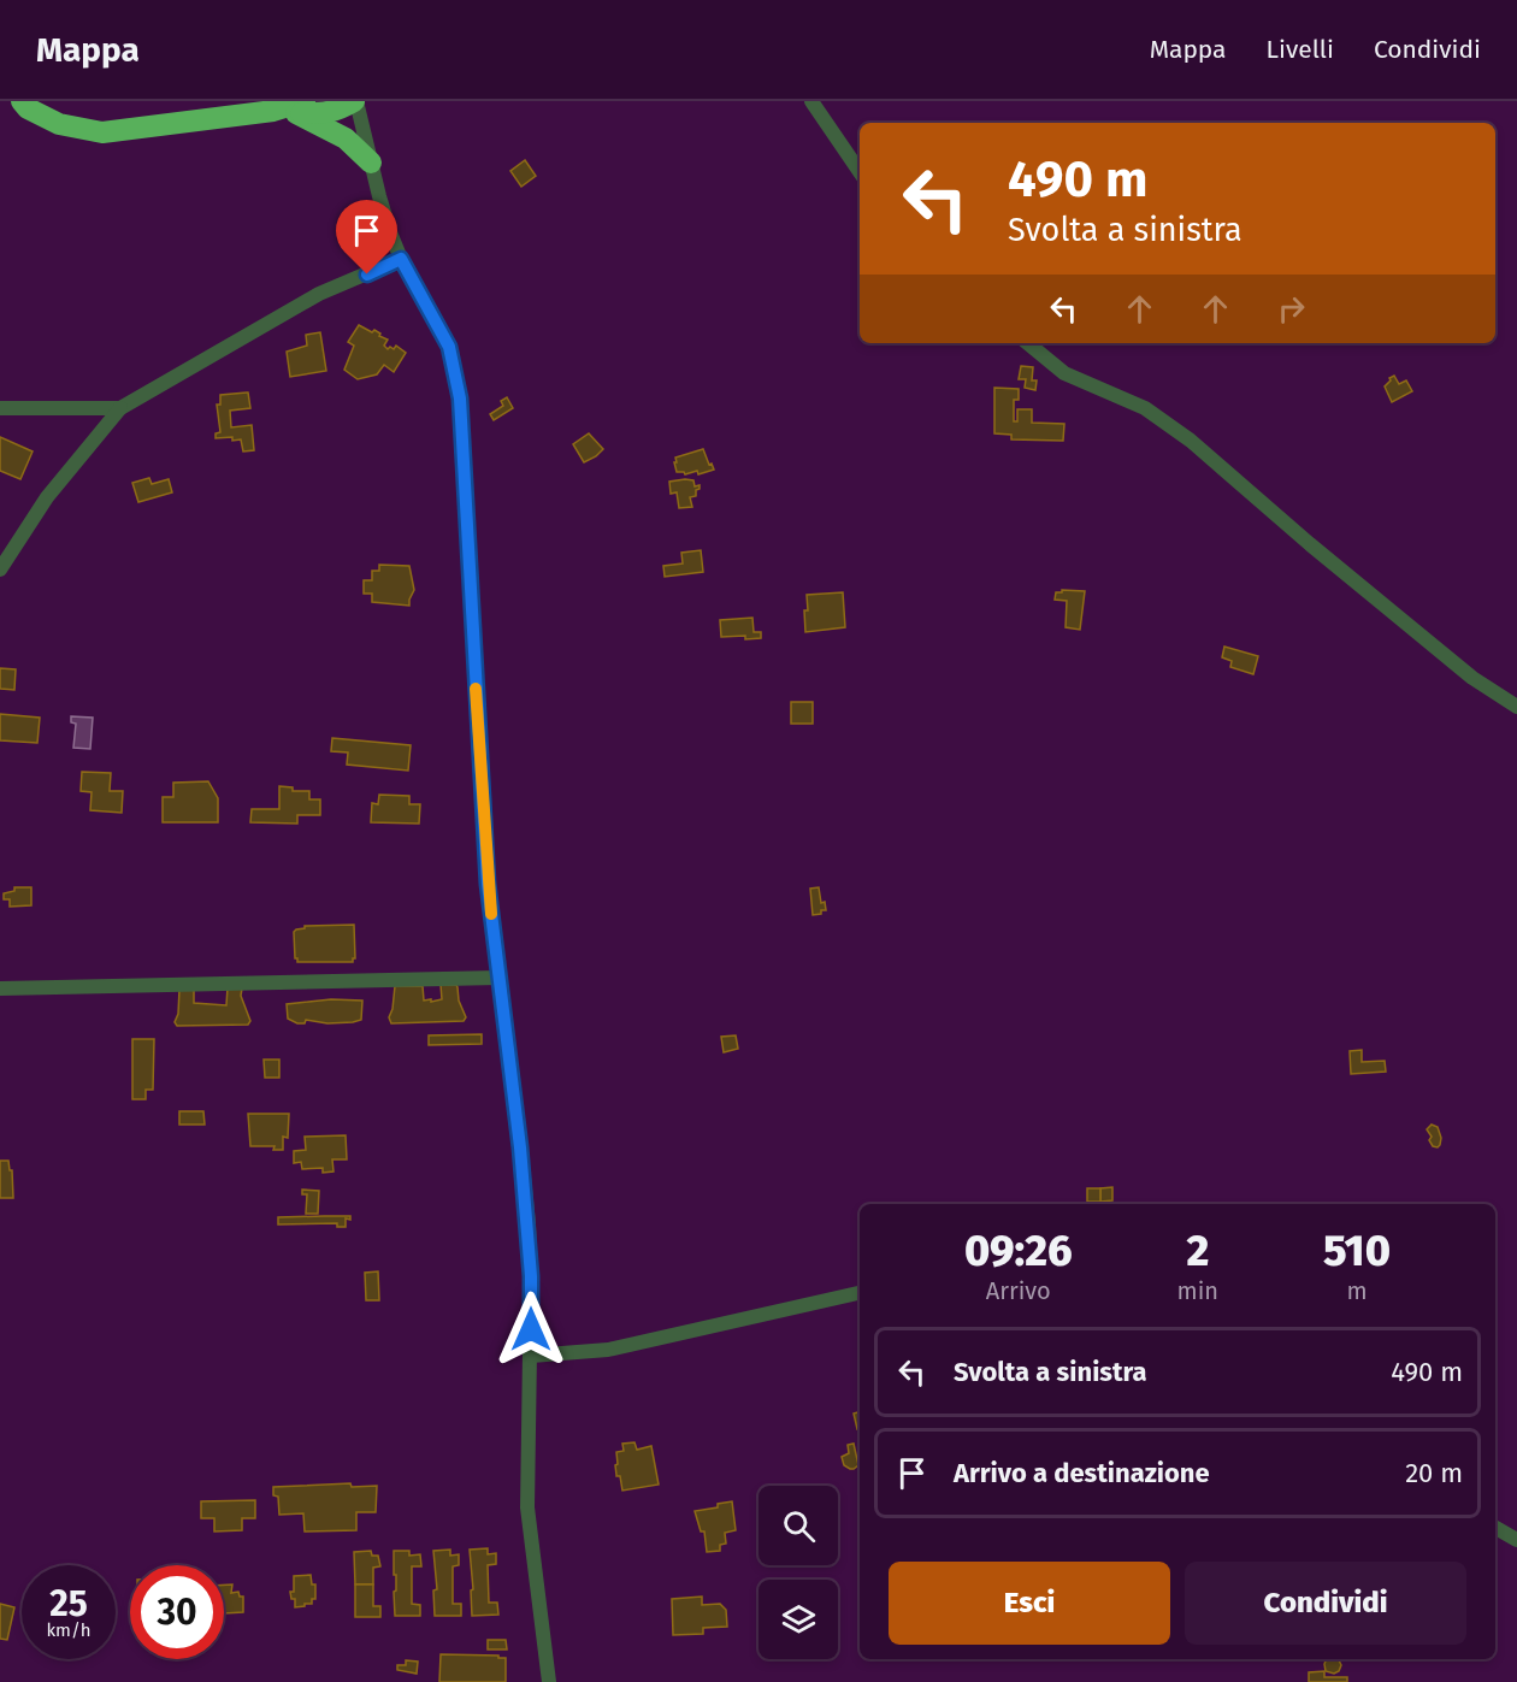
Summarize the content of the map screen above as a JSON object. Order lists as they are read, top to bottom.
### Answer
{
  "page": {
    "header": "Mappa",
    "nav": ["Mappa", "Livelli", "Condividi"],
    "turn": ["490 m", "Svolta a sinistra"],
    "eta": [
      "09:26",
      "Arrivo",
      "2",
      "min",
      "510",
      "m"
    ],
    "list": [
      {
        "name": "Svolta a sinistra",
        "value": "490 m"
      },
      {
        "name": "Arrivo a destinazione",
        "value": "20 m"
      }
    ],
    "buttons": ["Esci", "Condividi"],
    "speed": "25 km/h",
    "limit": "30"
  }
}
